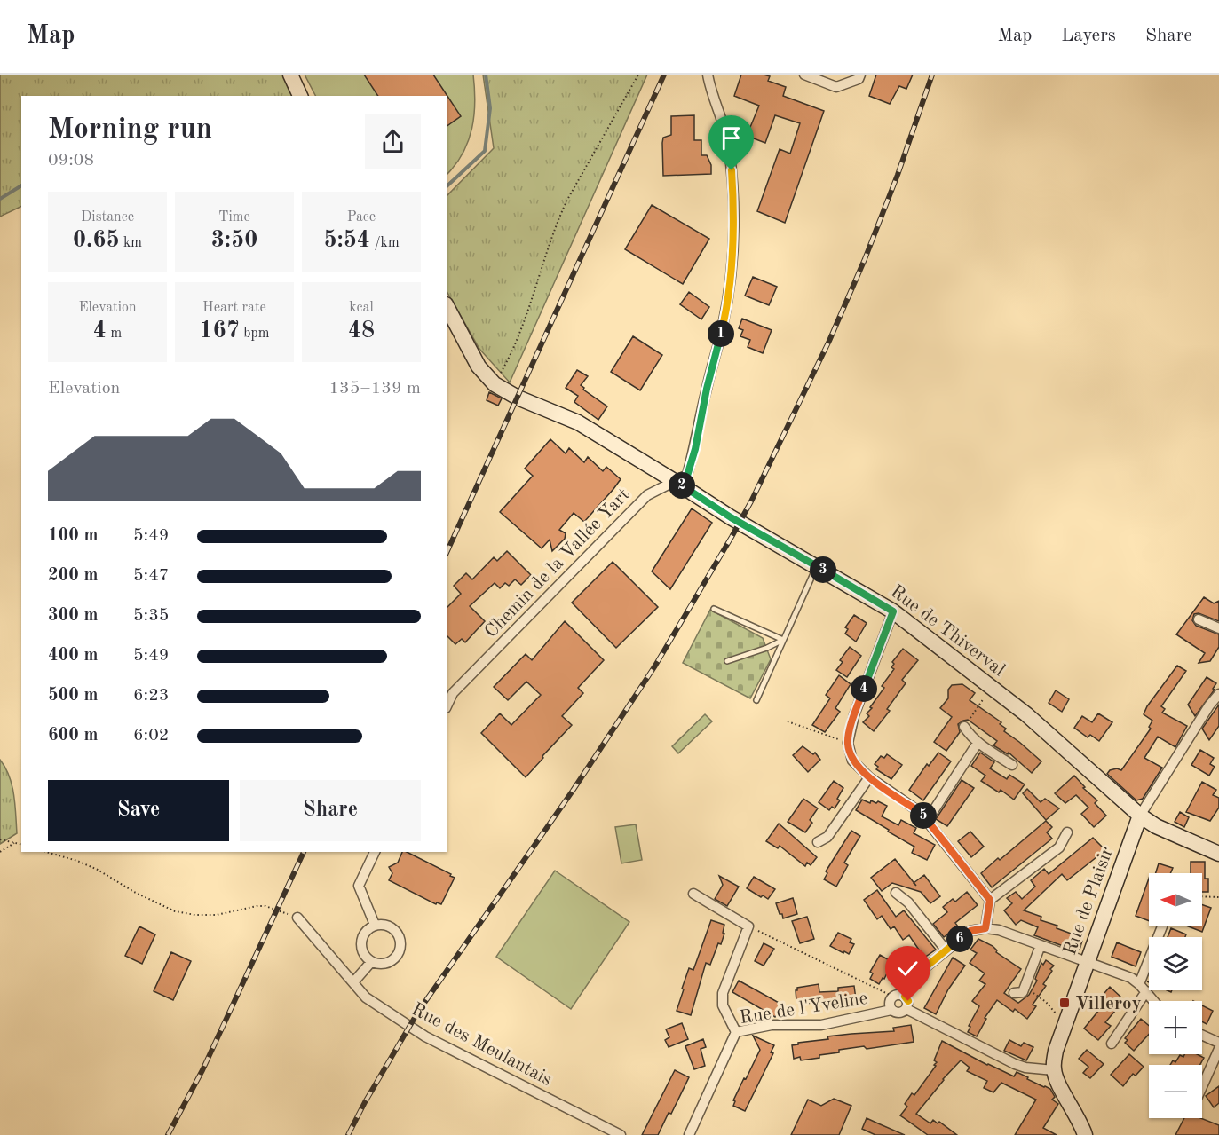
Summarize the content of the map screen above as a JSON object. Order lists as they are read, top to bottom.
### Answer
{
  "streets": {
    "street": [
      "Chemin de la Vallée Yart",
      "Rue de Thiverval",
      "Rue de Plaisir",
      "Rue de l'Yveline",
      "Rue des Meulantais"
    ]
  },
  "crossings": [
    ["Chemin de la Vallée Yart", "Rue de Thiverval"],
    ["Rue de Thiverval", "Rue de Plaisir"]
  ],
  "places": {
    "transit": ["Villeroy"]
  },
  "north": "left",
  "page": {
    "header": "Map",
    "nav": ["Map", "Layers", "Share"],
    "heading": ["Morning run", "09:08"],
    "stats": [
      ["Distance", "0.65 km"],
      ["Time", "3:50"],
      ["Pace", "5:54 /km"],
      ["Elevation", "4 m"],
      ["Heart rate", "167 bpm"],
      ["kcal", "48"]
    ],
    "pins": [
      "1",
      "2",
      "3",
      "4",
      "5",
      "6"
    ],
    "chart": ["Elevation", "135–139 m"],
    "list": [
      {
        "name": "100 m",
        "note": "5:49"
      },
      {
        "name": "200 m",
        "note": "5:47"
      },
      {
        "name": "300 m",
        "note": "5:35"
      },
      {
        "name": "400 m",
        "note": "5:49"
      },
      {
        "name": "500 m",
        "note": "6:23"
      },
      {
        "name": "600 m",
        "note": "6:02"
      }
    ],
    "buttons": ["Save", "Share"],
    "map_buttons": ["+", "−"]
  }
}
